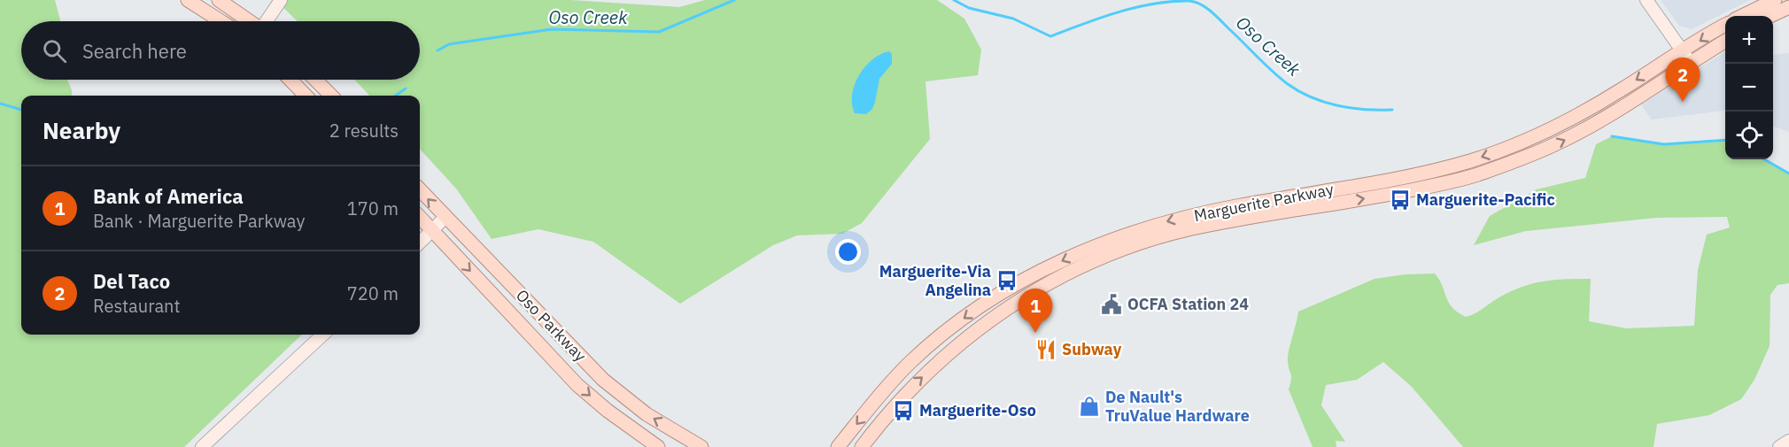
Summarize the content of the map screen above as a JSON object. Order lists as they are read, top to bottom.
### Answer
{
  "streets": {
    "main road": ["Marguerite Parkway", "Oso Parkway"]
  },
  "water": ["Oso Creek"],
  "places": {
    "bus stop": ["Marguerite-Pacific", "Marguerite-Via Angelina", "Marguerite-Oso"],
    "public building": ["OCFA Station 24"],
    "restaurant": ["Subway"],
    "shop": ["De Nault's TruValue Hardware"]
  },
  "page": {
    "map_buttons": ["+", "−"],
    "search": "Search here",
    "pins": ["2", "1"],
    "heading": ["Nearby", "2 results"],
    "list": [
      {
        "mark": "1",
        "name": "Bank of America",
        "note": "Bank · Marguerite Parkway",
        "value": "170 m"
      },
      {
        "mark": "2",
        "name": "Del Taco",
        "note": "Restaurant",
        "value": "720 m"
      }
    ]
  }
}
